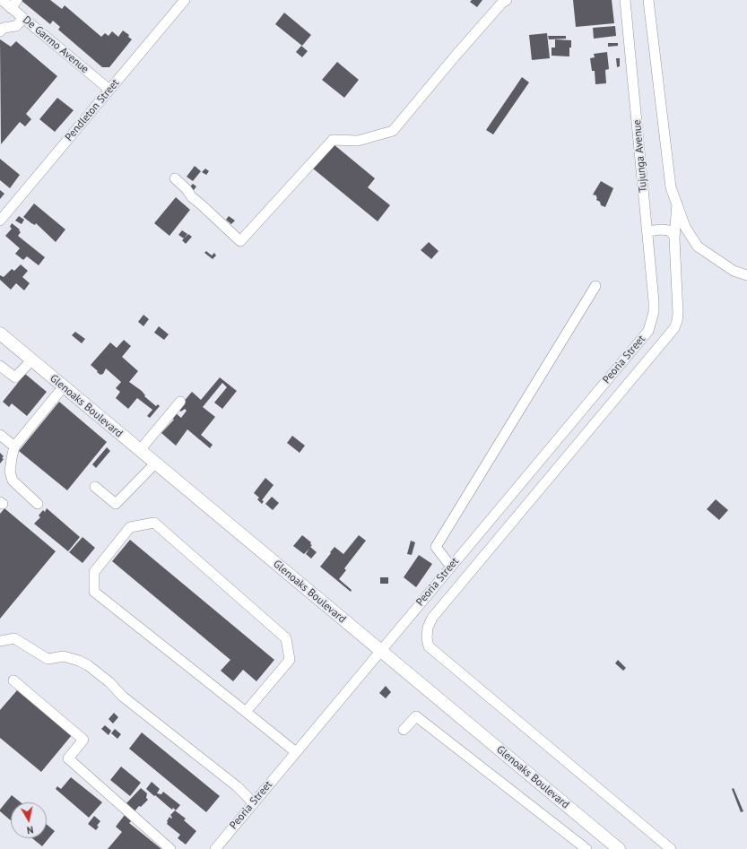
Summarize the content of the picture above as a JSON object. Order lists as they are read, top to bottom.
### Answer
{
  "streets": {
    "main road": ["Glenoaks Boulevard"],
    "street": [
      "De Garmo Avenue",
      "Pendleton Street",
      "Tujunga Avenue",
      "Peoria Street"
    ]
  },
  "crossings": [
    ["De Garmo Avenue", "Pendleton Street"],
    ["Tujunga Avenue", "Peoria Street"],
    ["Peoria Street", "Glenoaks Boulevard"]
  ],
  "north": "bottom"
}
